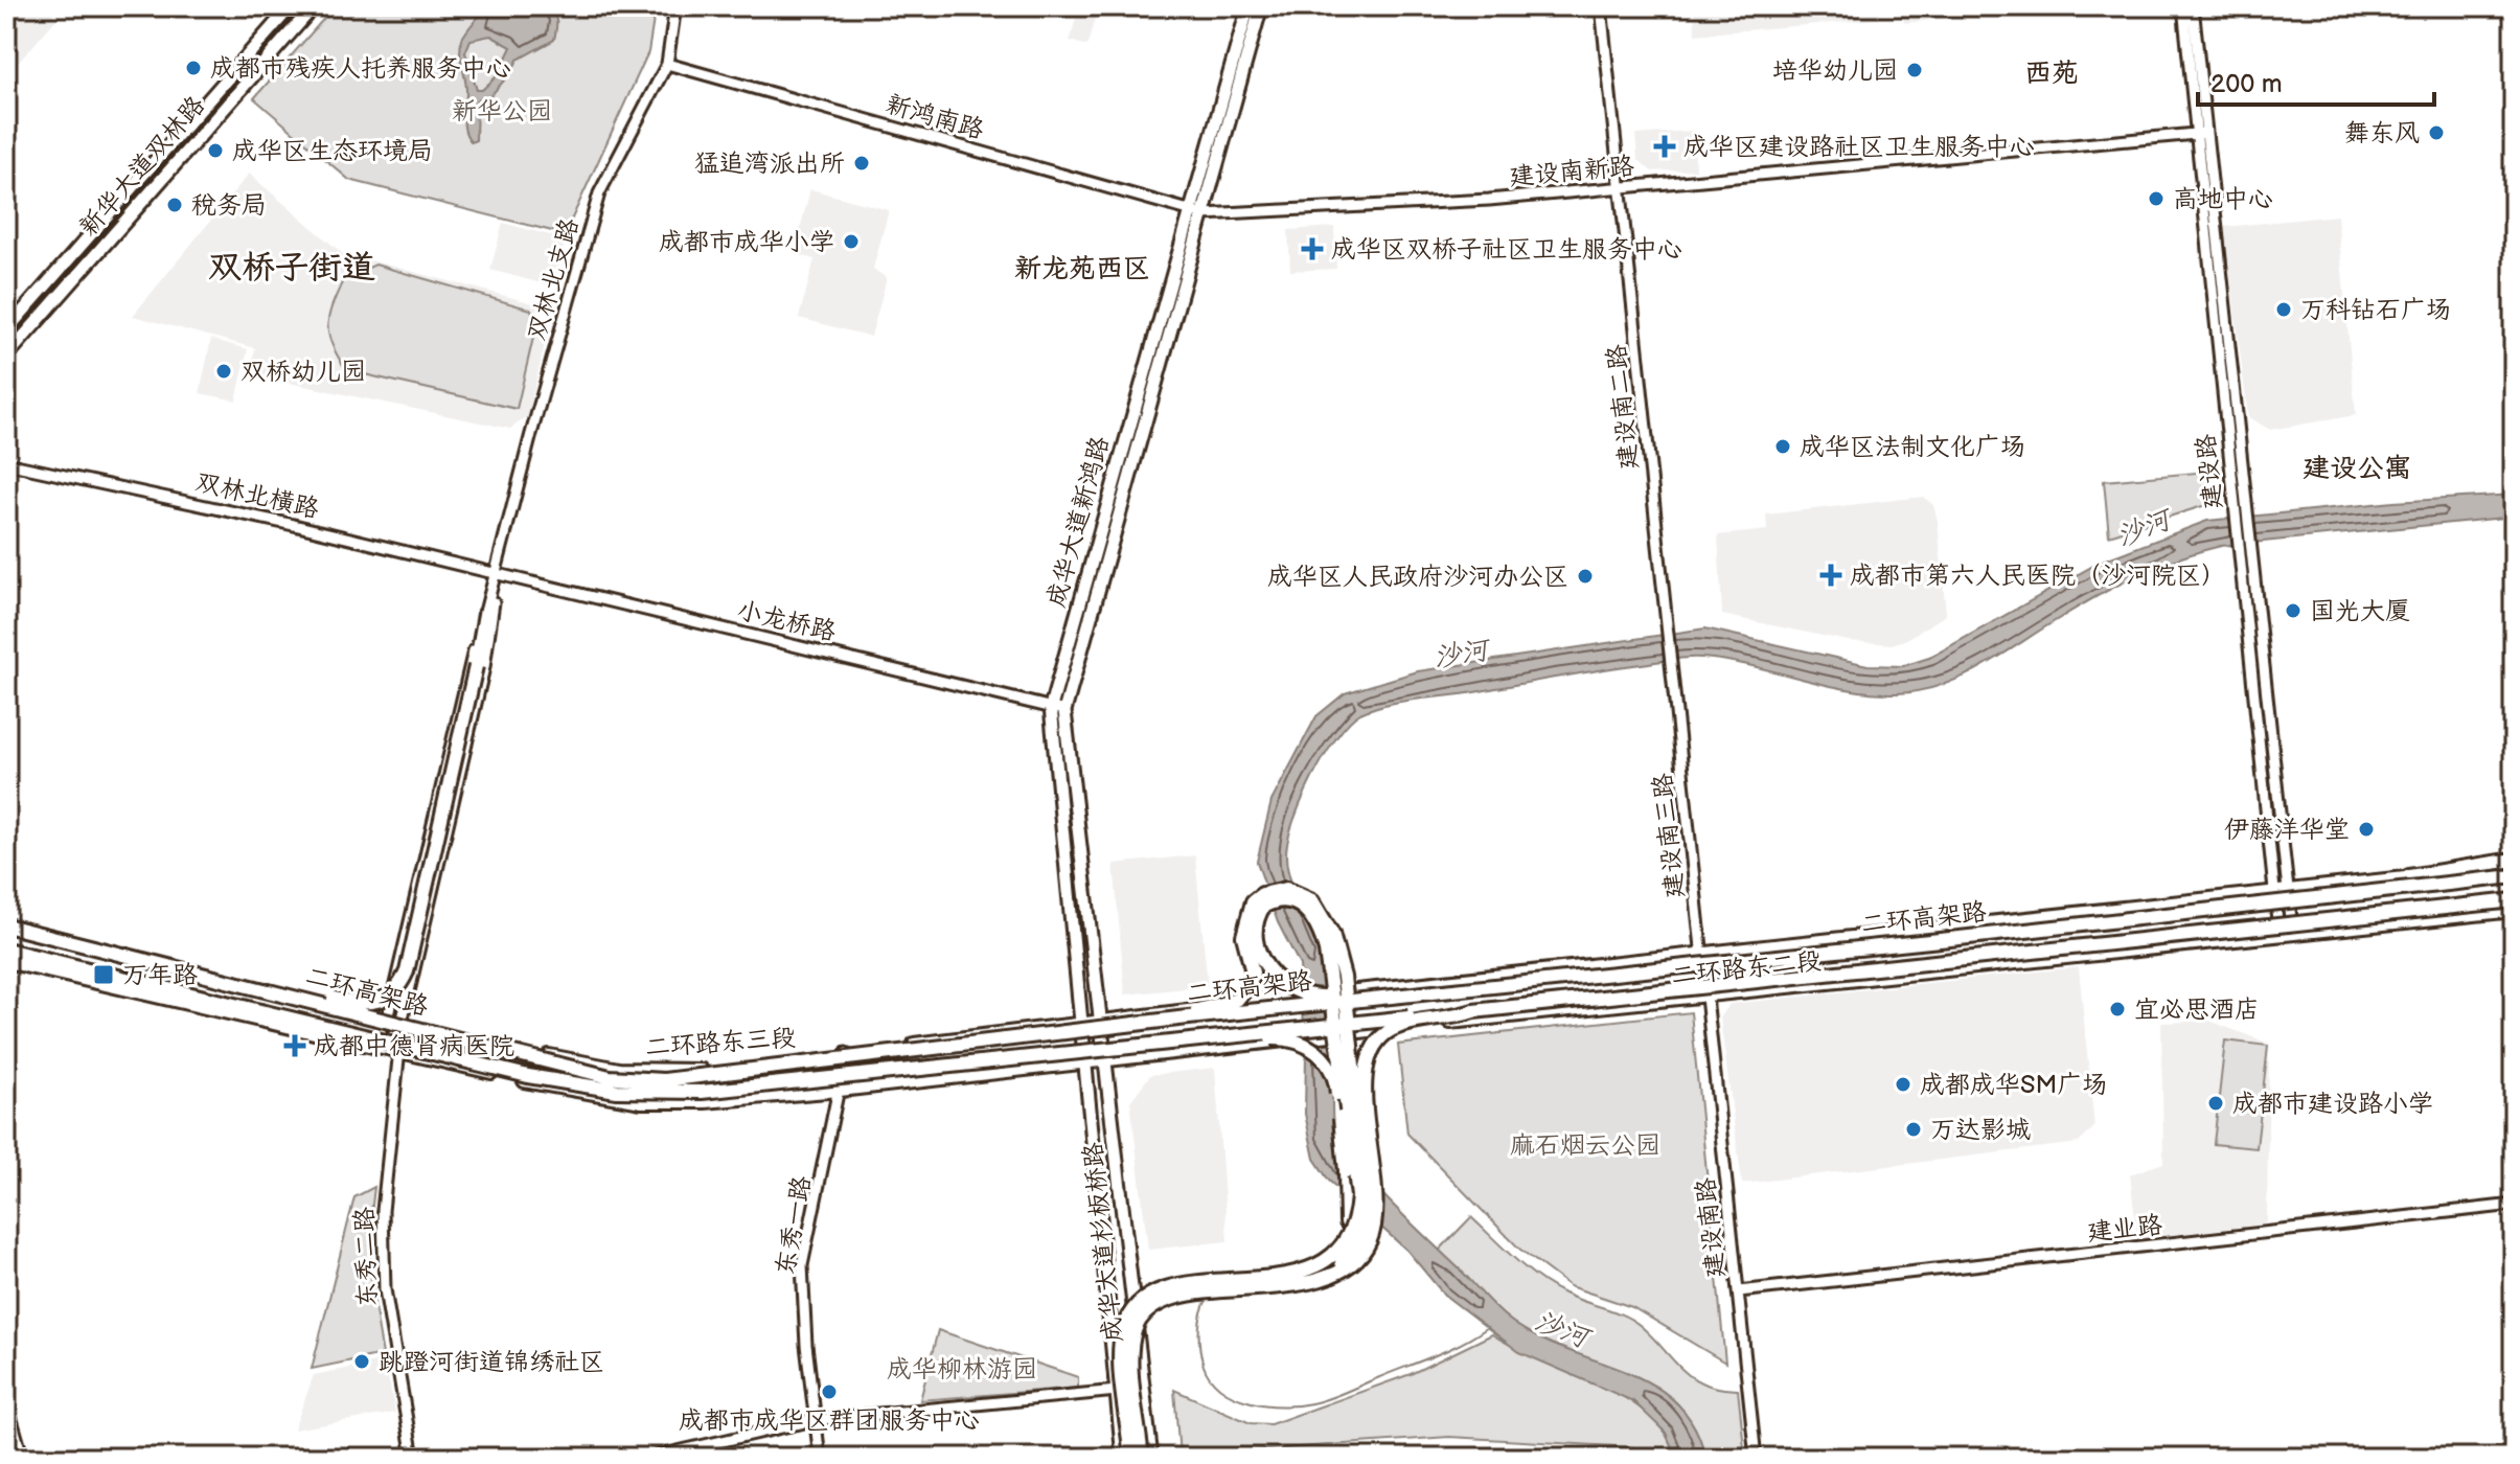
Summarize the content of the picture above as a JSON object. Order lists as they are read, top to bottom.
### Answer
{
  "streets": {
    "highway": ["二环高架路"],
    "main road": [
      "新华大道双林路",
      "成华大道新鸿路",
      "二环路东二段",
      "二环路东三段",
      "成华大道杉板桥路"
    ],
    "street": [
      "新鸿南路",
      "建设南新路",
      "双林北支路",
      "建设南二路",
      "建设路",
      "双林北横路",
      "小龙桥路",
      "建设南三路",
      "东秀一路",
      "建设南路",
      "建业路",
      "东秀二路"
    ]
  },
  "crossings": [
    ["新鸿南路", "建设南新路"],
    ["新鸿南路", "双林北支路"],
    ["新鸿南路", "成华大道新鸿路"],
    ["建设南新路", "建设南二路"],
    ["建设南新路", "建设路"],
    ["建设南新路", "成华大道新鸿路"],
    ["双林北支路", "双林北横路"],
    ["双林北支路", "小龙桥路"],
    ["双林北支路", "东秀二路"],
    ["建设南二路", "建设南三路"],
    ["建设路", "二环路东二段"],
    ["双林北横路", "小龙桥路"],
    ["双林北横路", "东秀二路"],
    ["成华大道新鸿路", "小龙桥路"],
    ["成华大道新鸿路", "二环路东二段"],
    ["成华大道新鸿路", "二环路东三段"],
    ["成华大道新鸿路", "成华大道杉板桥路"],
    ["小龙桥路", "东秀二路"],
    ["建设南三路", "二环路东二段"],
    ["建设南三路", "建设南路"],
    ["二环高架路", "二环路东三段"],
    ["二环高架路", "东秀二路"],
    ["二环路东二段", "二环路东三段"],
    ["二环路东二段", "建设南路"],
    ["二环路东二段", "成华大道杉板桥路"],
    ["二环路东三段", "东秀一路"],
    ["二环路东三段", "成华大道杉板桥路"],
    ["二环路东三段", "东秀二路"],
    ["建设南路", "建业路"]
  ],
  "districts": [
    "西苑",
    "双桥子街道",
    "新龙苑西区",
    "建设公寓"
  ],
  "water": ["沙河"],
  "parks": ["新华公园", "麻石烟云公园", "成华柳林游园"],
  "places": {
    "other": [
      "成都市残疾人托养服务中心",
      "培华幼儿园",
      "舞东风",
      "成华区生态环境局",
      "猛追湾派出所",
      "高地中心",
      "税务局",
      "成都市成华小学",
      "万科钻石广场",
      "双桥幼儿园",
      "成华区法制文化广场",
      "成华区人民政府沙河办公区",
      "国光大厦",
      "伊藤洋华堂",
      "宜必思酒店",
      "成都成华SM广场",
      "成都市建设路小学",
      "万达影城",
      "跳蹬河街道锦绣社区",
      "成都市成华区群团服务中心"
    ],
    "health": [
      "成华区建设路社区卫生服务中心",
      "成华区双桥子社区卫生服务中心",
      "成都市第六人民医院（沙河院区）",
      "成都中德肾病医院"
    ],
    "transit": ["万年路"]
  },
  "scale_bar": "200 m"
}
